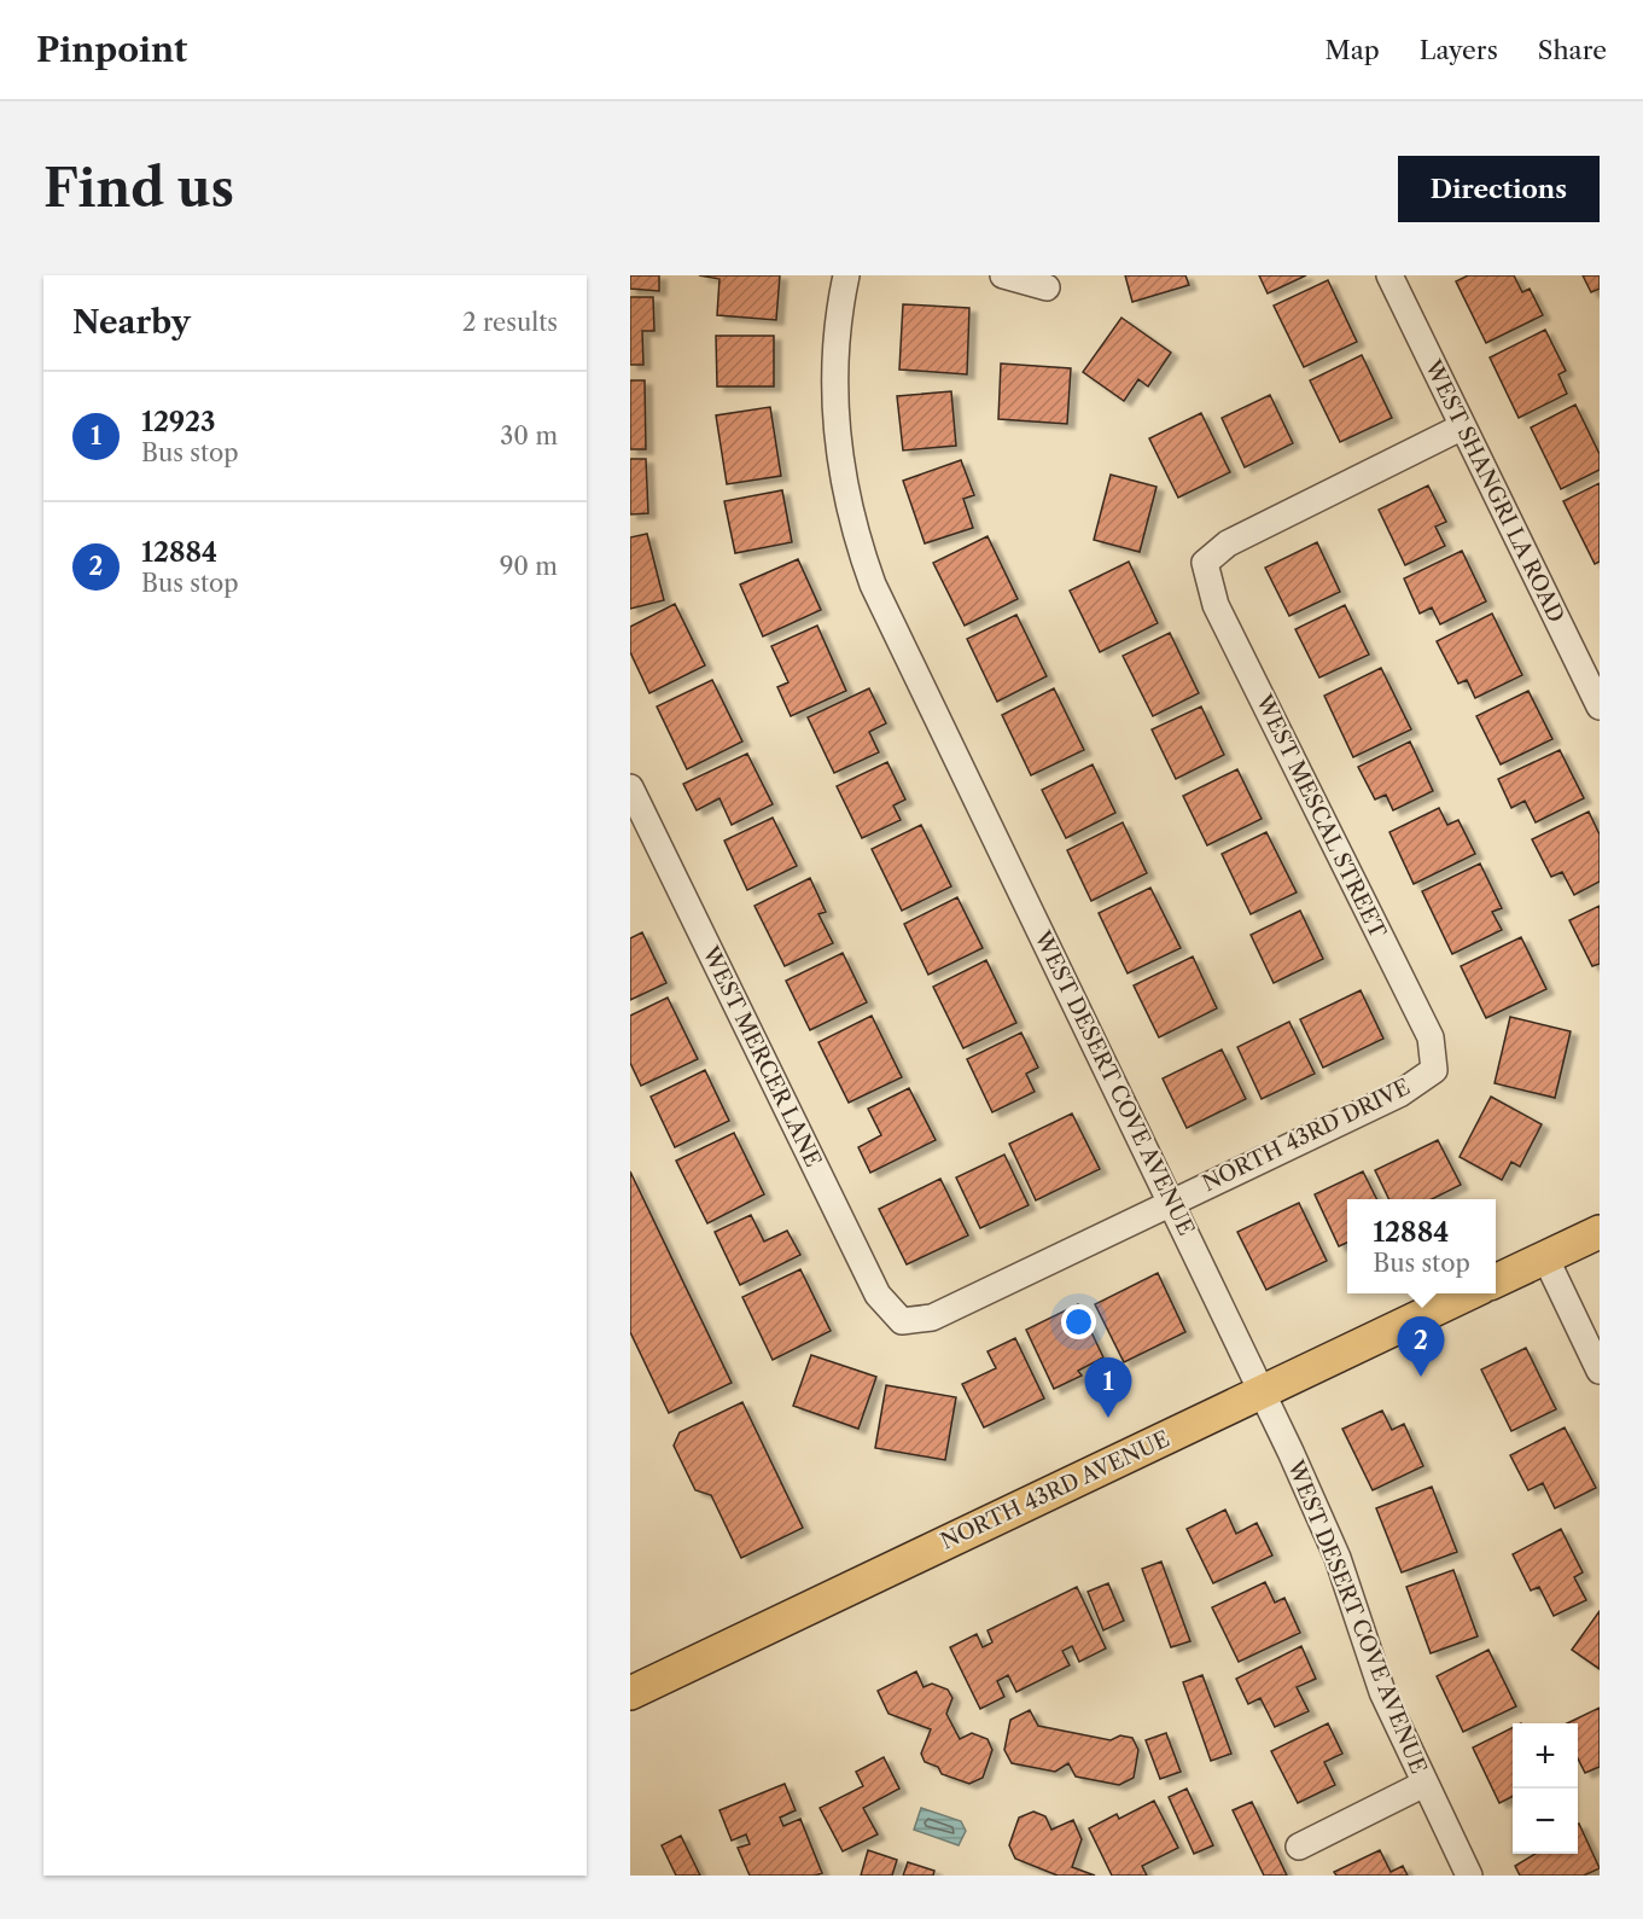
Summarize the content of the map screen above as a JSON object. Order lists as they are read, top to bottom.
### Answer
{
  "streets": {
    "main road": ["NORTH 43RD AVENUE"],
    "street": [
      "WEST SHANGRI LA ROAD",
      "WEST MESCAL STREET",
      "WEST MERCER LANE",
      "WEST DESERT COVE AVENUE",
      "NORTH 43RD DRIVE"
    ]
  },
  "crossings": [
    ["WEST SHANGRI LA ROAD", "WEST MESCAL STREET"],
    ["WEST MESCAL STREET", "NORTH 43RD DRIVE"],
    ["WEST MERCER LANE", "NORTH 43RD DRIVE"],
    ["WEST DESERT COVE AVENUE", "NORTH 43RD DRIVE"],
    ["WEST DESERT COVE AVENUE", "NORTH 43RD AVENUE"]
  ],
  "page": {
    "header": "Pinpoint",
    "nav": ["Map", "Layers", "Share"],
    "buttons": "Directions",
    "title": "Find us",
    "heading": ["Nearby", "2 results"],
    "list": [
      {
        "mark": "1",
        "name": "12923",
        "note": "Bus stop",
        "value": "30 m"
      },
      {
        "mark": "2",
        "name": "12884",
        "note": "Bus stop",
        "value": "90 m"
      }
    ],
    "popup": ["12884", "Bus stop"],
    "pins": ["2", "1"],
    "map_buttons": ["+", "−"]
  }
}
